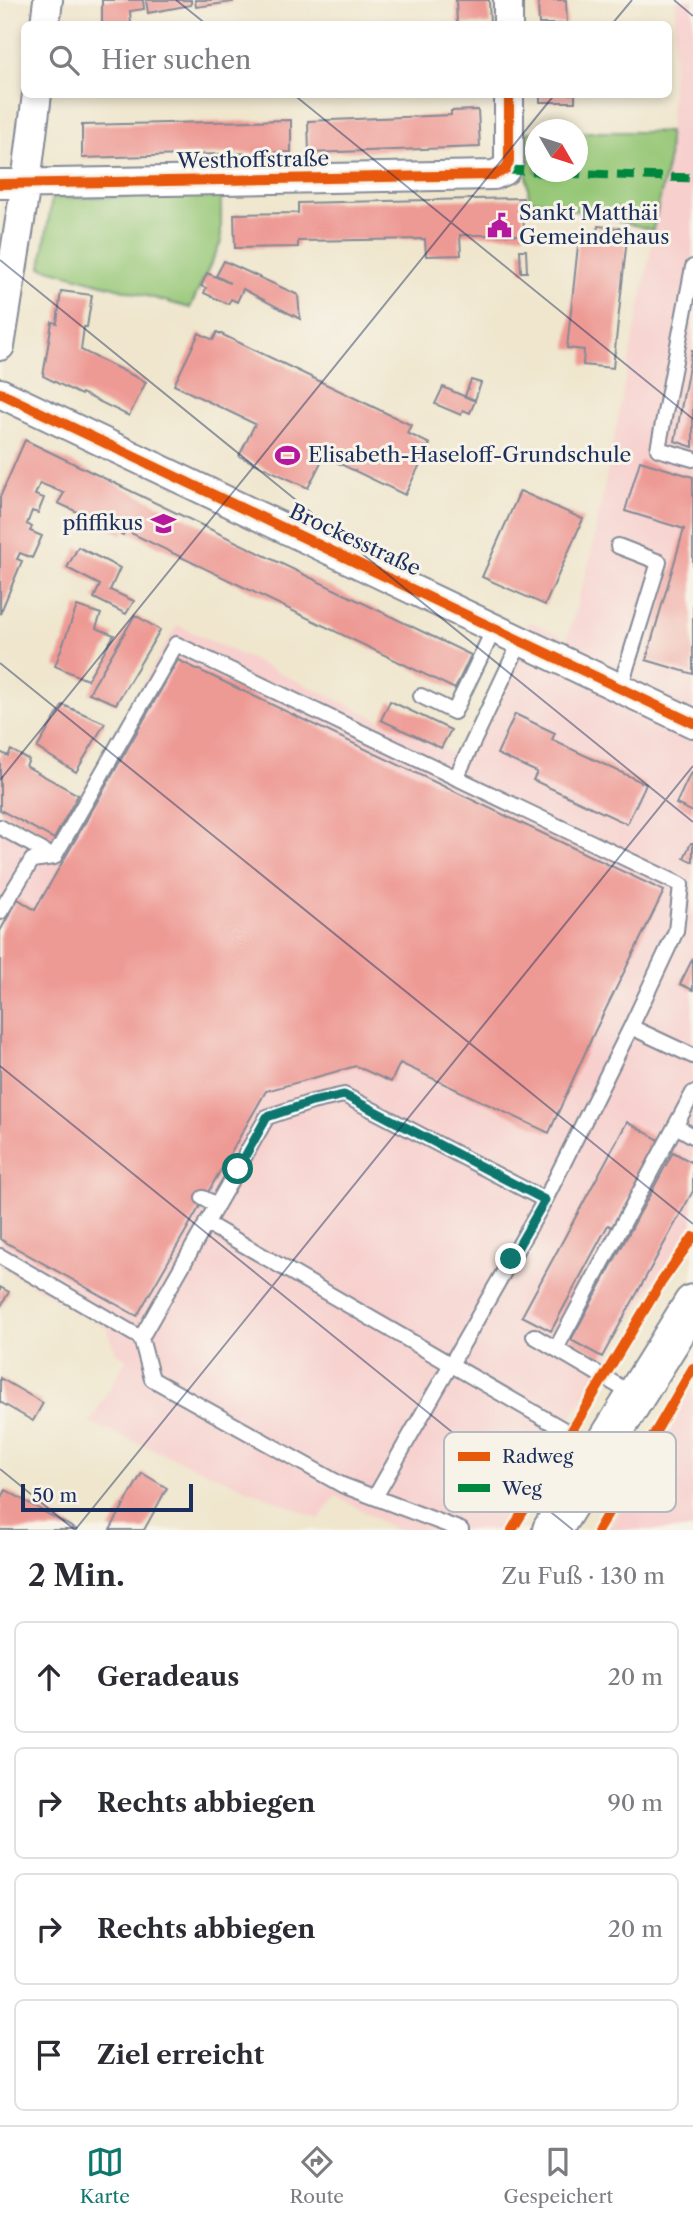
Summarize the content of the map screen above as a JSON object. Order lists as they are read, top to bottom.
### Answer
{
  "streets": {
    "street": ["Westhoffstraße", "Brockesstraße"]
  },
  "places": {
    "public building": ["Sankt Matthäi Gemeindehaus"],
    "sports": ["Elisabeth-Haseloff-Grundschule"],
    "school or university": ["pfiffikus"]
  },
  "legend": ["Radweg", "Weg"],
  "scale_bar": "50 m",
  "north": "bottom right",
  "page": {
    "search": "Hier suchen",
    "scale": "50 m",
    "heading": ["2 Min.", "Zu Fuß · 130 m"],
    "list": [
      ["Geradeaus", "20 m"],
      ["Rechts abbiegen", "90 m"],
      ["Rechts abbiegen", "20 m"],
      "Ziel erreicht"
    ],
    "nav": ["Karte", "Route", "Gespeichert"]
  }
}
